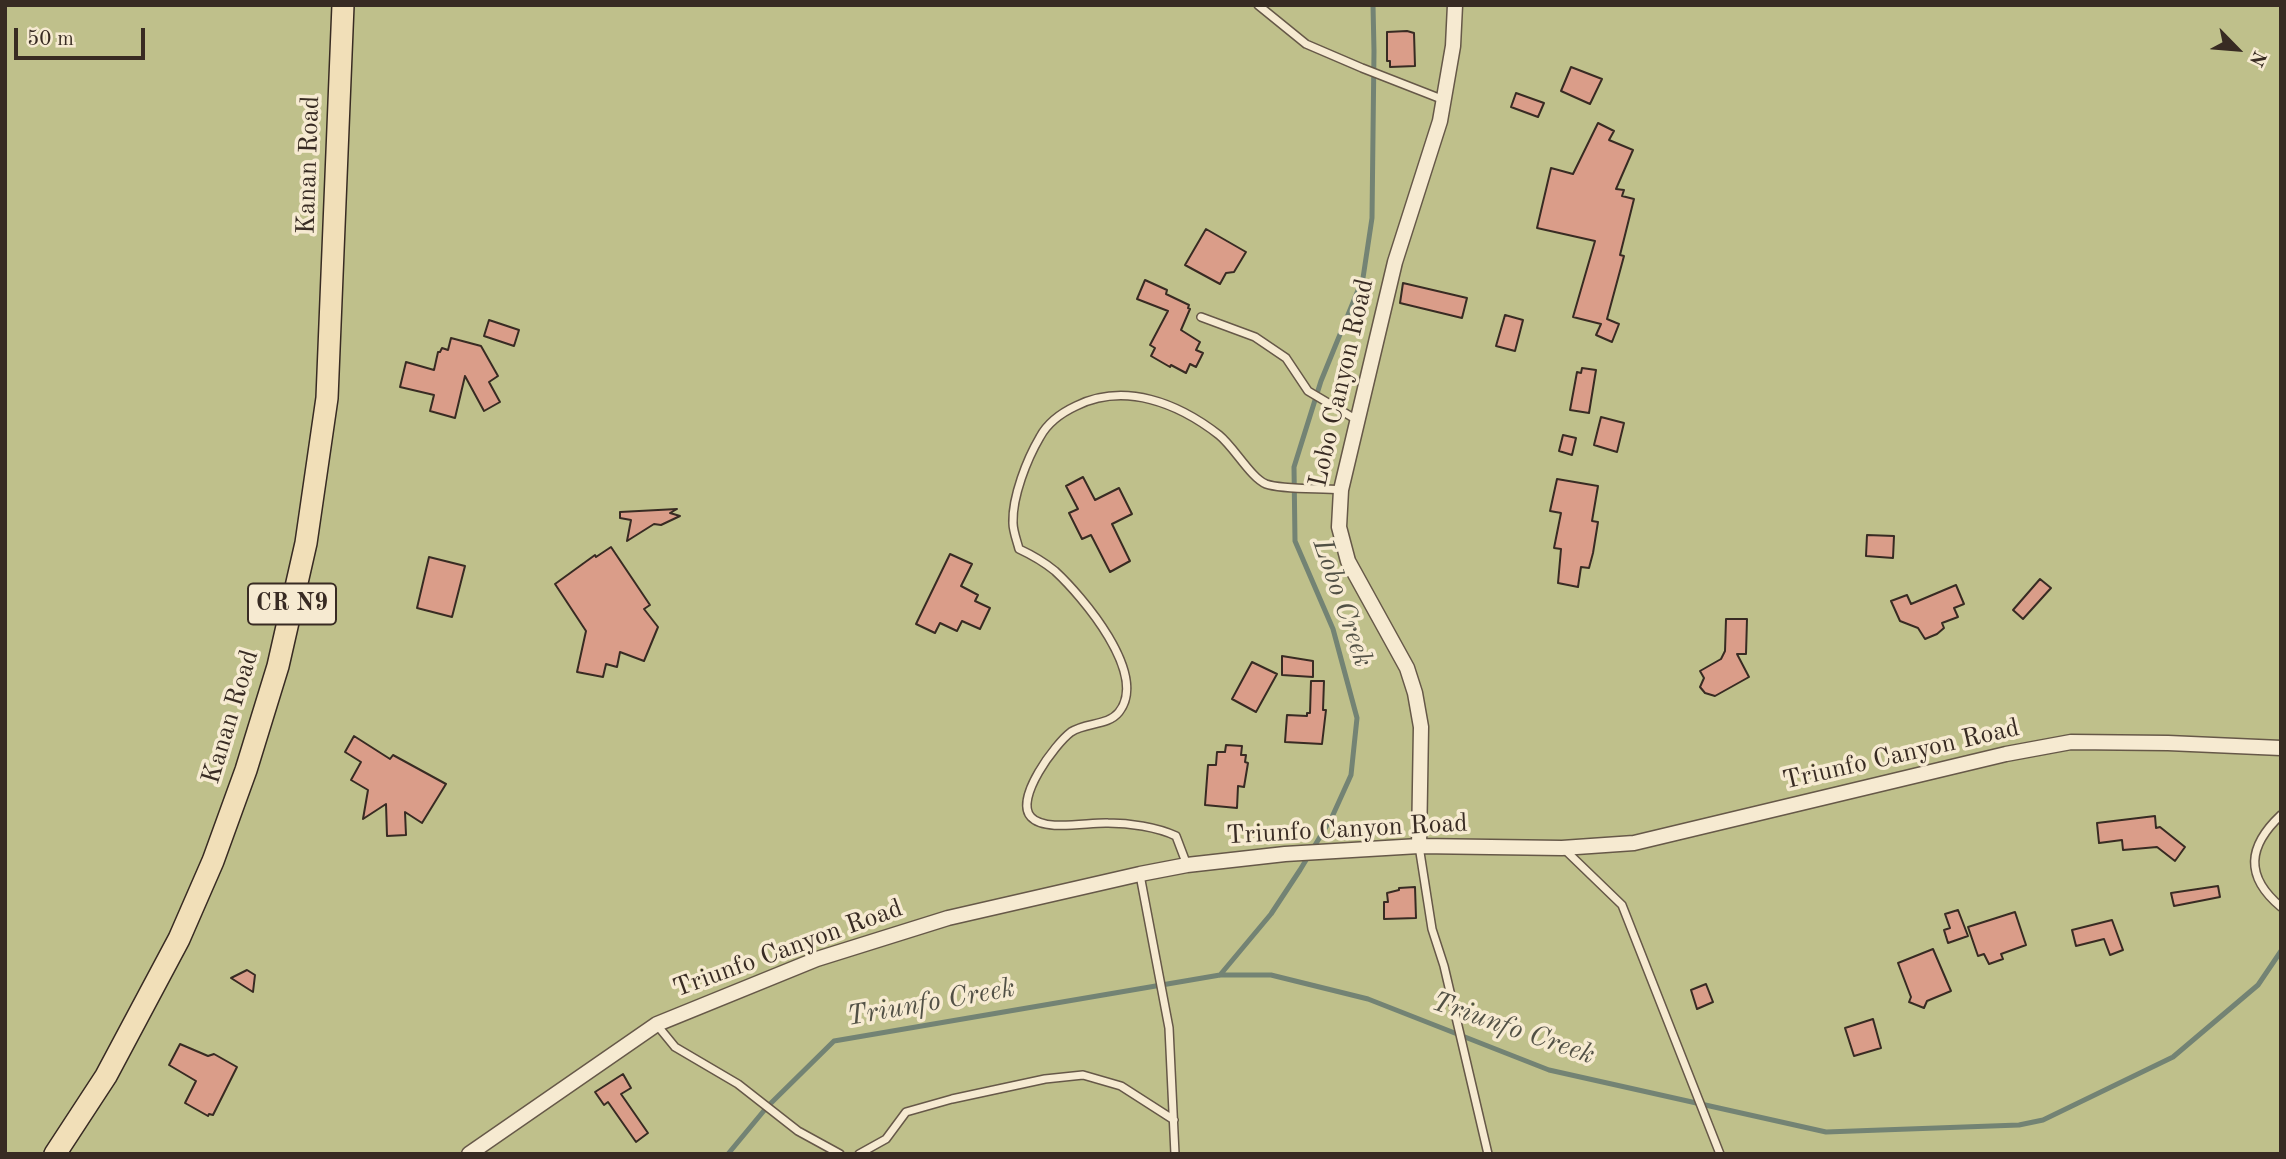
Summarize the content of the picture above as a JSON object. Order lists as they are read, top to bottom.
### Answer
{
  "streets": {
    "main road": ["Kanan Road", "CR N9"],
    "street": ["Lobo Canyon Road", "Triunfo Canyon Road"]
  },
  "crossings": [
    ["Lobo Canyon Road", "Triunfo Canyon Road"]
  ],
  "water": ["Lobo Creek", "Triunfo Creek"],
  "scale_bar": "50 m",
  "north": "bottom right"
}
